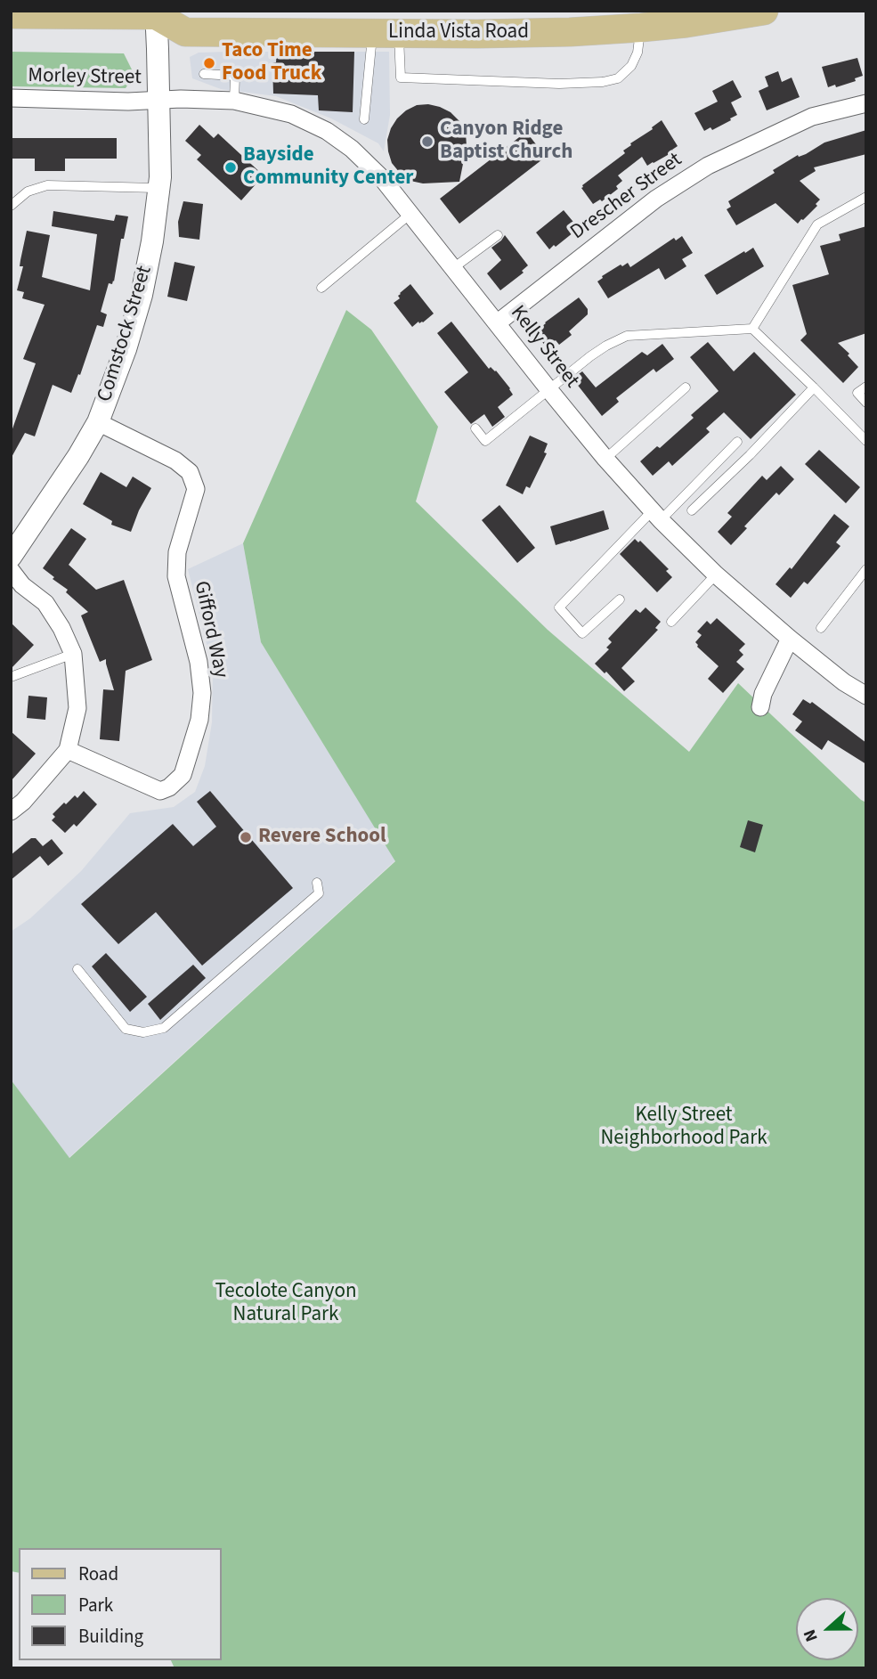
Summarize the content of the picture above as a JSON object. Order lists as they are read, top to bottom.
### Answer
{
  "streets": {
    "main road": ["Linda Vista Road"],
    "street": [
      "Morley Street",
      "Drescher Street",
      "Comstock Street",
      "Kelly Street",
      "Gifford Way"
    ]
  },
  "crossings": [
    ["Linda Vista Road", "Comstock Street"],
    ["Morley Street", "Comstock Street"],
    ["Morley Street", "Kelly Street"],
    ["Drescher Street", "Kelly Street"],
    ["Comstock Street", "Kelly Street"],
    ["Comstock Street", "Gifford Way"]
  ],
  "parks": ["Kelly Street Neighborhood Park", "Tecolote Canyon Natural Park"],
  "places": [
    "Taco Time Food Truck",
    "Canyon Ridge Baptist Church",
    "Bayside Community Center",
    "Revere School"
  ],
  "legend": ["Road", "Park", "Building"],
  "north": "left"
}
